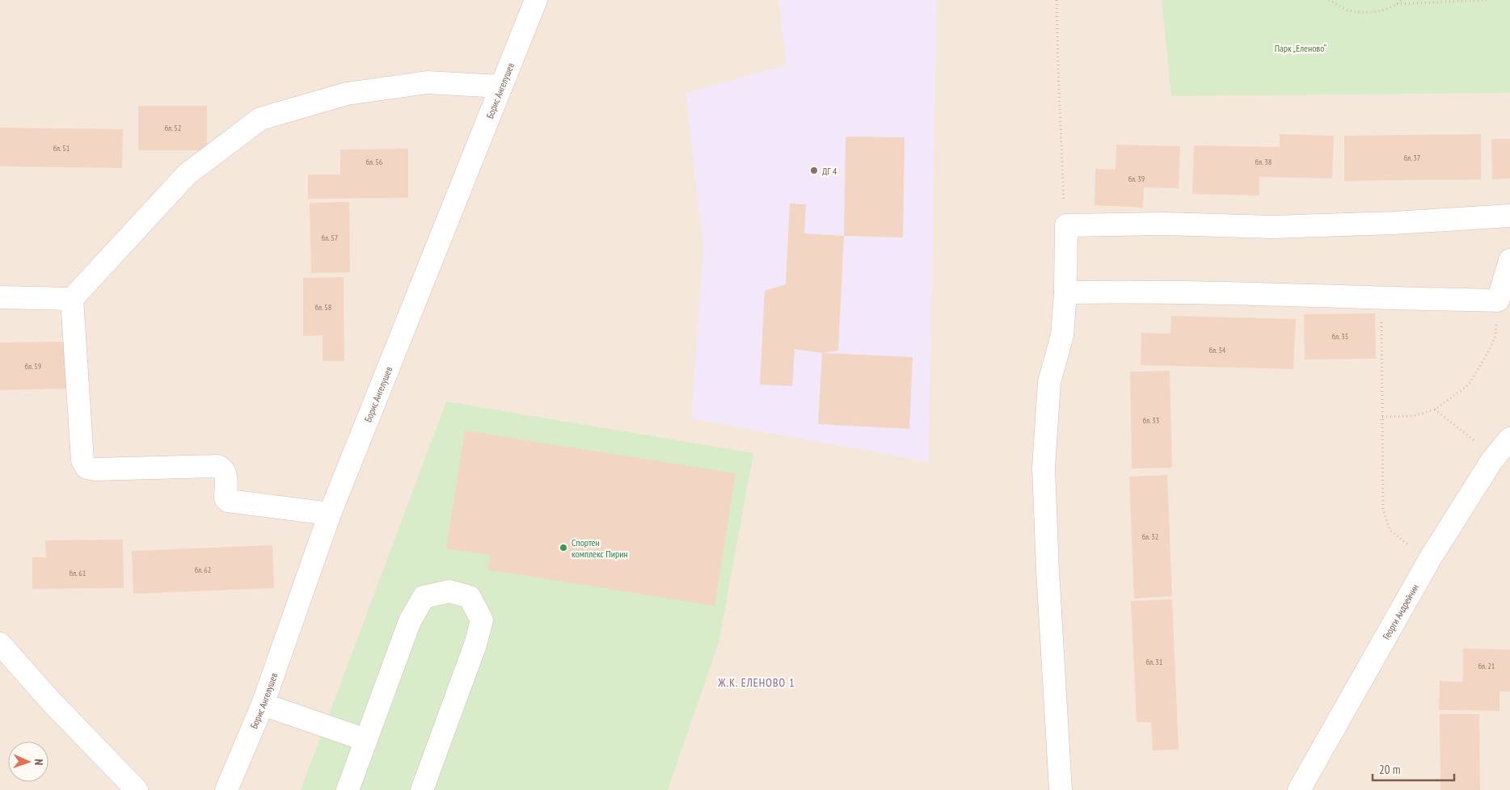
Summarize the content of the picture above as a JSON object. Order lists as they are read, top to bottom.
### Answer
{
  "streets": {
    "street": ["Борис Ангелушев", "Георги Андрейчин"]
  },
  "districts": ["Ж.К. ЕЛЕНОВО 1"],
  "parks": ["Парк „Еленово“"],
  "places": ["ДГ 4", "Спортен комплекс Пирин"],
  "house_numbers": [
    "бл. 52",
    "бл. 51",
    "бл. 37",
    "бл. 56",
    "бл. 38",
    "бл. 39",
    "бл. 57",
    "бл. 58",
    "бл. 35",
    "бл. 34",
    "бл. 59",
    "бл. 33",
    "бл. 32",
    "бл. 62",
    "бл. 61",
    "бл. 31",
    "бл. 21"
  ],
  "scale_bar": "20 m",
  "north": "right"
}
